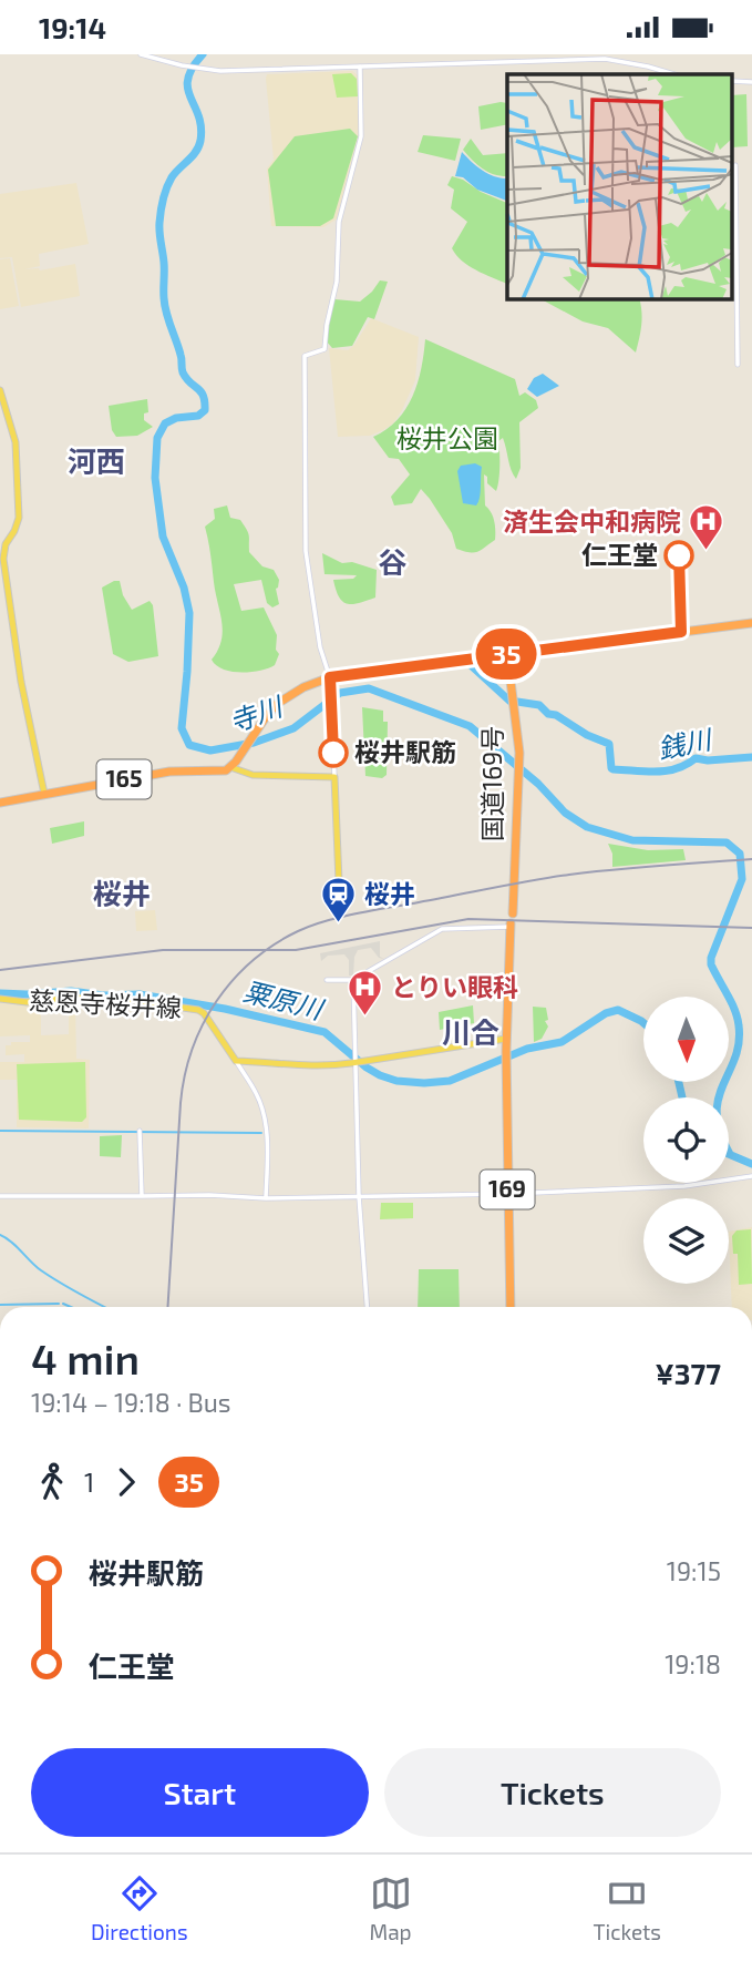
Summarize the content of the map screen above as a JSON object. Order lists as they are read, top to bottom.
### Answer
{
  "streets": {
    "highway": ["165", "国道169号", "169"],
    "main road": ["慈恩寺桜井線"]
  },
  "districts": [
    "河西",
    "谷",
    "桜井",
    "川合"
  ],
  "water": ["寺川", "銭川", "粟原川"],
  "parks": ["桜井公園"],
  "places": {
    "hospital": ["済生会中和病院", "とりい眼科"],
    "other": ["仁王堂", "桜井駅筋"],
    "station": ["桜井"]
  },
  "lines": ["bus line 35"],
  "north": "bottom",
  "page": {
    "status": "19:14",
    "on_map": "35",
    "heading": ["4 min", "19:14 – 19:18 · Bus", "¥377"],
    "legs": ["1", "35"],
    "list": [
      {
        "name": "桜井駅筋",
        "value": "19:15"
      },
      {
        "name": "仁王堂",
        "value": "19:18"
      }
    ],
    "buttons": ["Start", "Tickets"],
    "tabs": ["Directions", "Map", "Tickets"]
  }
}
